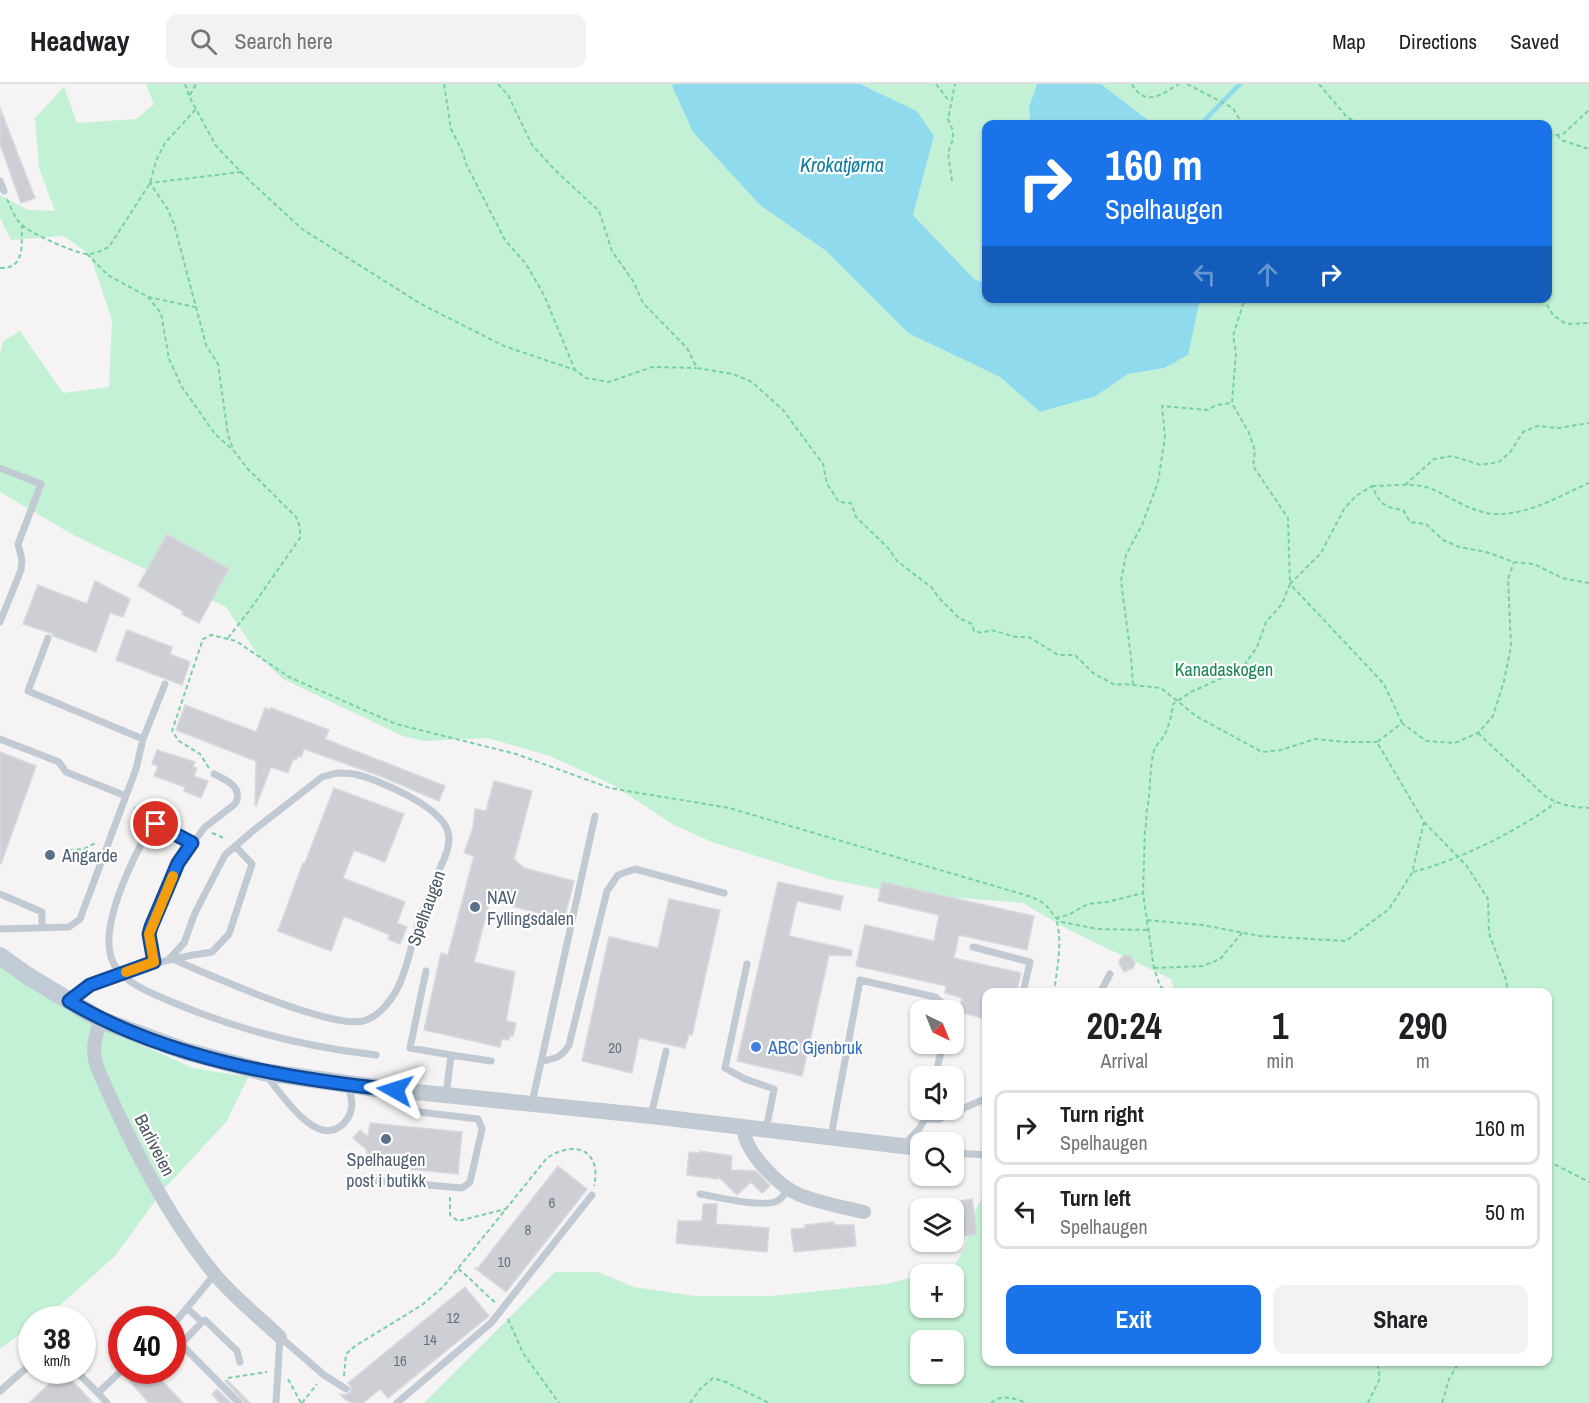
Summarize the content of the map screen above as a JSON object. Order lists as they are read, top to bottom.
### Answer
{
  "streets": {
    "street": ["Barliveien"],
    "lane": ["Spelhaugen"]
  },
  "water": ["Krokatjørna"],
  "parks": ["Kanadaskogen"],
  "places": [
    "Angarde",
    "NAV Fyllingsdalen",
    "ABC Gjenbruk",
    "Spelhaugen post i butikk"
  ],
  "house_numbers": [
    "20",
    "6",
    "8",
    "10",
    "12",
    "14",
    "16"
  ],
  "north": "bottom right",
  "page": {
    "header": "Headway",
    "search": "Search here",
    "nav": ["Map", "Directions", "Saved"],
    "turn": ["160 m", "Spelhaugen"],
    "eta": [
      "20:24",
      "Arrival",
      "1",
      "min",
      "290",
      "m"
    ],
    "map_buttons": ["+", "−"],
    "list": [
      {
        "name": "Turn right",
        "note": "Spelhaugen",
        "value": "160 m"
      },
      {
        "name": "Turn left",
        "note": "Spelhaugen",
        "value": "50 m"
      }
    ],
    "buttons": ["Exit", "Share"],
    "speed": "38 km/h",
    "limit": "40"
  }
}
